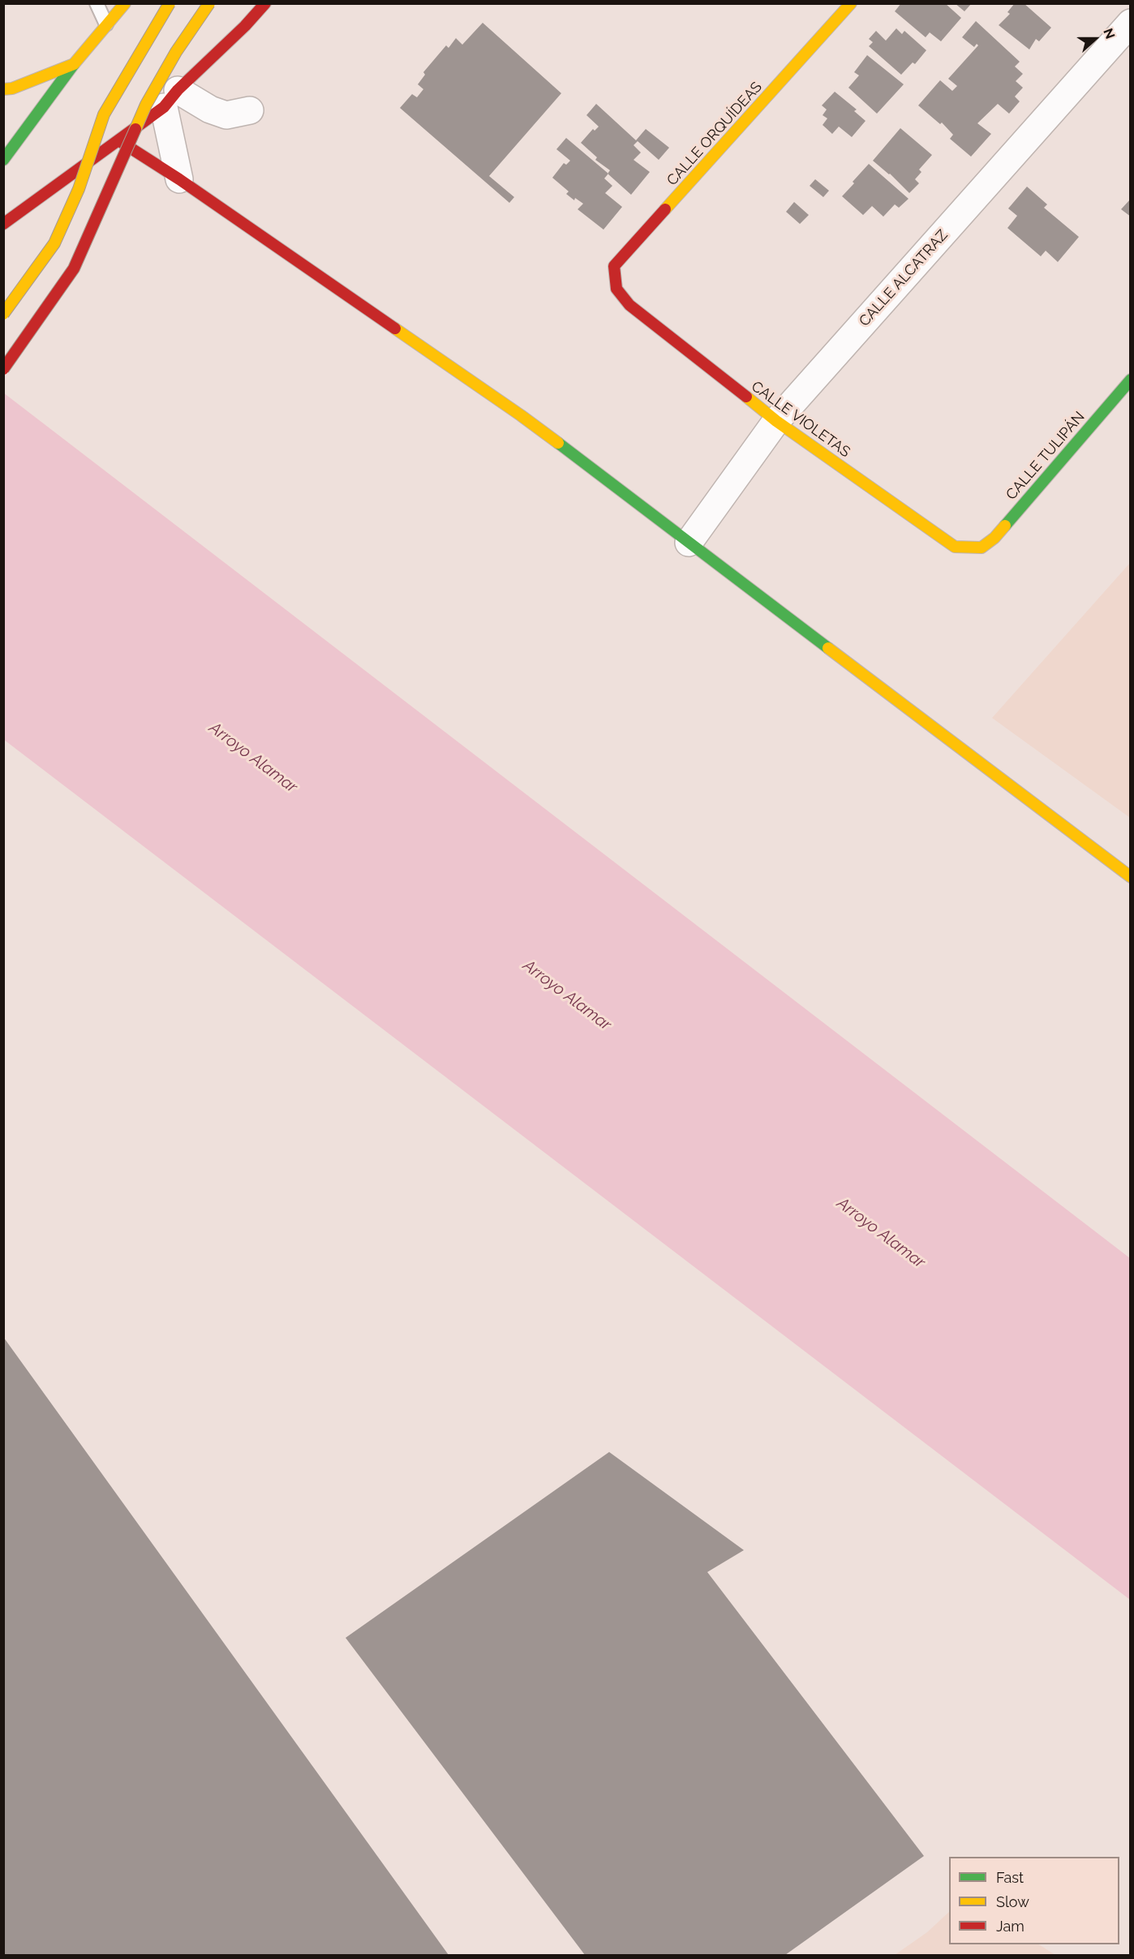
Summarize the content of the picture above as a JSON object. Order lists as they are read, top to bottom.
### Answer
{
  "streets": {
    "main road": ["CALLE ORQUÍDEAS", "CALLE VIOLETAS", "CALLE TULIPÁN"],
    "street": ["CALLE ALCATRAZ"]
  },
  "crossings": [
    ["CALLE ORQUÍDEAS", "CALLE VIOLETAS"],
    ["CALLE ALCATRAZ", "CALLE VIOLETAS"],
    ["CALLE VIOLETAS", "CALLE TULIPÁN"]
  ],
  "water": ["Arroyo Alamar"],
  "legend": ["Fast", "Slow", "Jam"],
  "north": "right"
}
